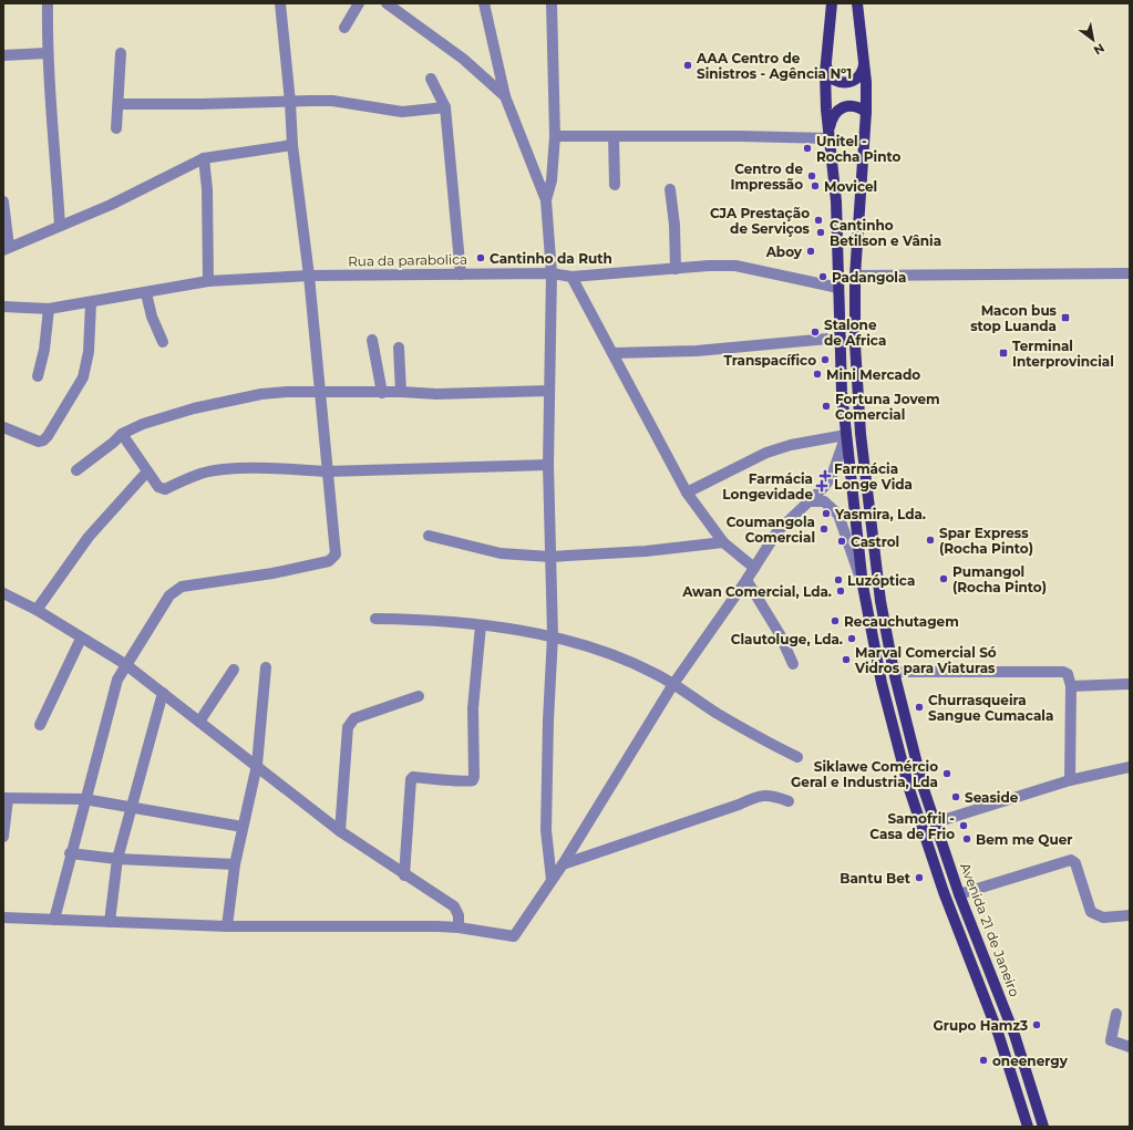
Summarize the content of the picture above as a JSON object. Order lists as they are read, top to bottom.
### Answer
{
  "streets": {
    "main road": ["Avenida 21 de Janeiro"],
    "street": ["Rua da parabolica"]
  },
  "places": {
    "other": [
      "AAA Centro de Sinistros - Agência Nº1",
      "Unitel - Rocha Pinto",
      "Centro de Impressão",
      "Movicel",
      "CJA Prestação de Serviços",
      "Cantinho Betilson e Vânia",
      "Aboy",
      "Cantinho da Ruth",
      "Padangola",
      "Stalone de Africa",
      "Transpacífico",
      "Mini Mercado",
      "Fortuna Jovem Comercial",
      "Yasmira, Lda.",
      "Coumangola Comercial",
      "Spar Express (Rocha Pinto)",
      "Castrol",
      "Pumangol (Rocha Pinto)",
      "Luzóptica",
      "Awan Comercial, Lda.",
      "Recauchutagem",
      "Clautoluge, Lda.",
      "Marval Comercial Só Vidros para Viaturas",
      "Churrasqueira Sangue Cumacala",
      "Siklawe Comércio Geral e Industria, Lda",
      "Seaside",
      "Samofril - Casa de Frio",
      "Bem me Quer",
      "Bantu Bet",
      "Grupo Hamz3",
      "oneenergy"
    ],
    "transit": ["Macon bus stop Luanda", "Terminal Interprovincial"],
    "health": ["Farmácia Longe Vida", "Farmácia Longevidade"]
  },
  "north": "bottom right"
}
